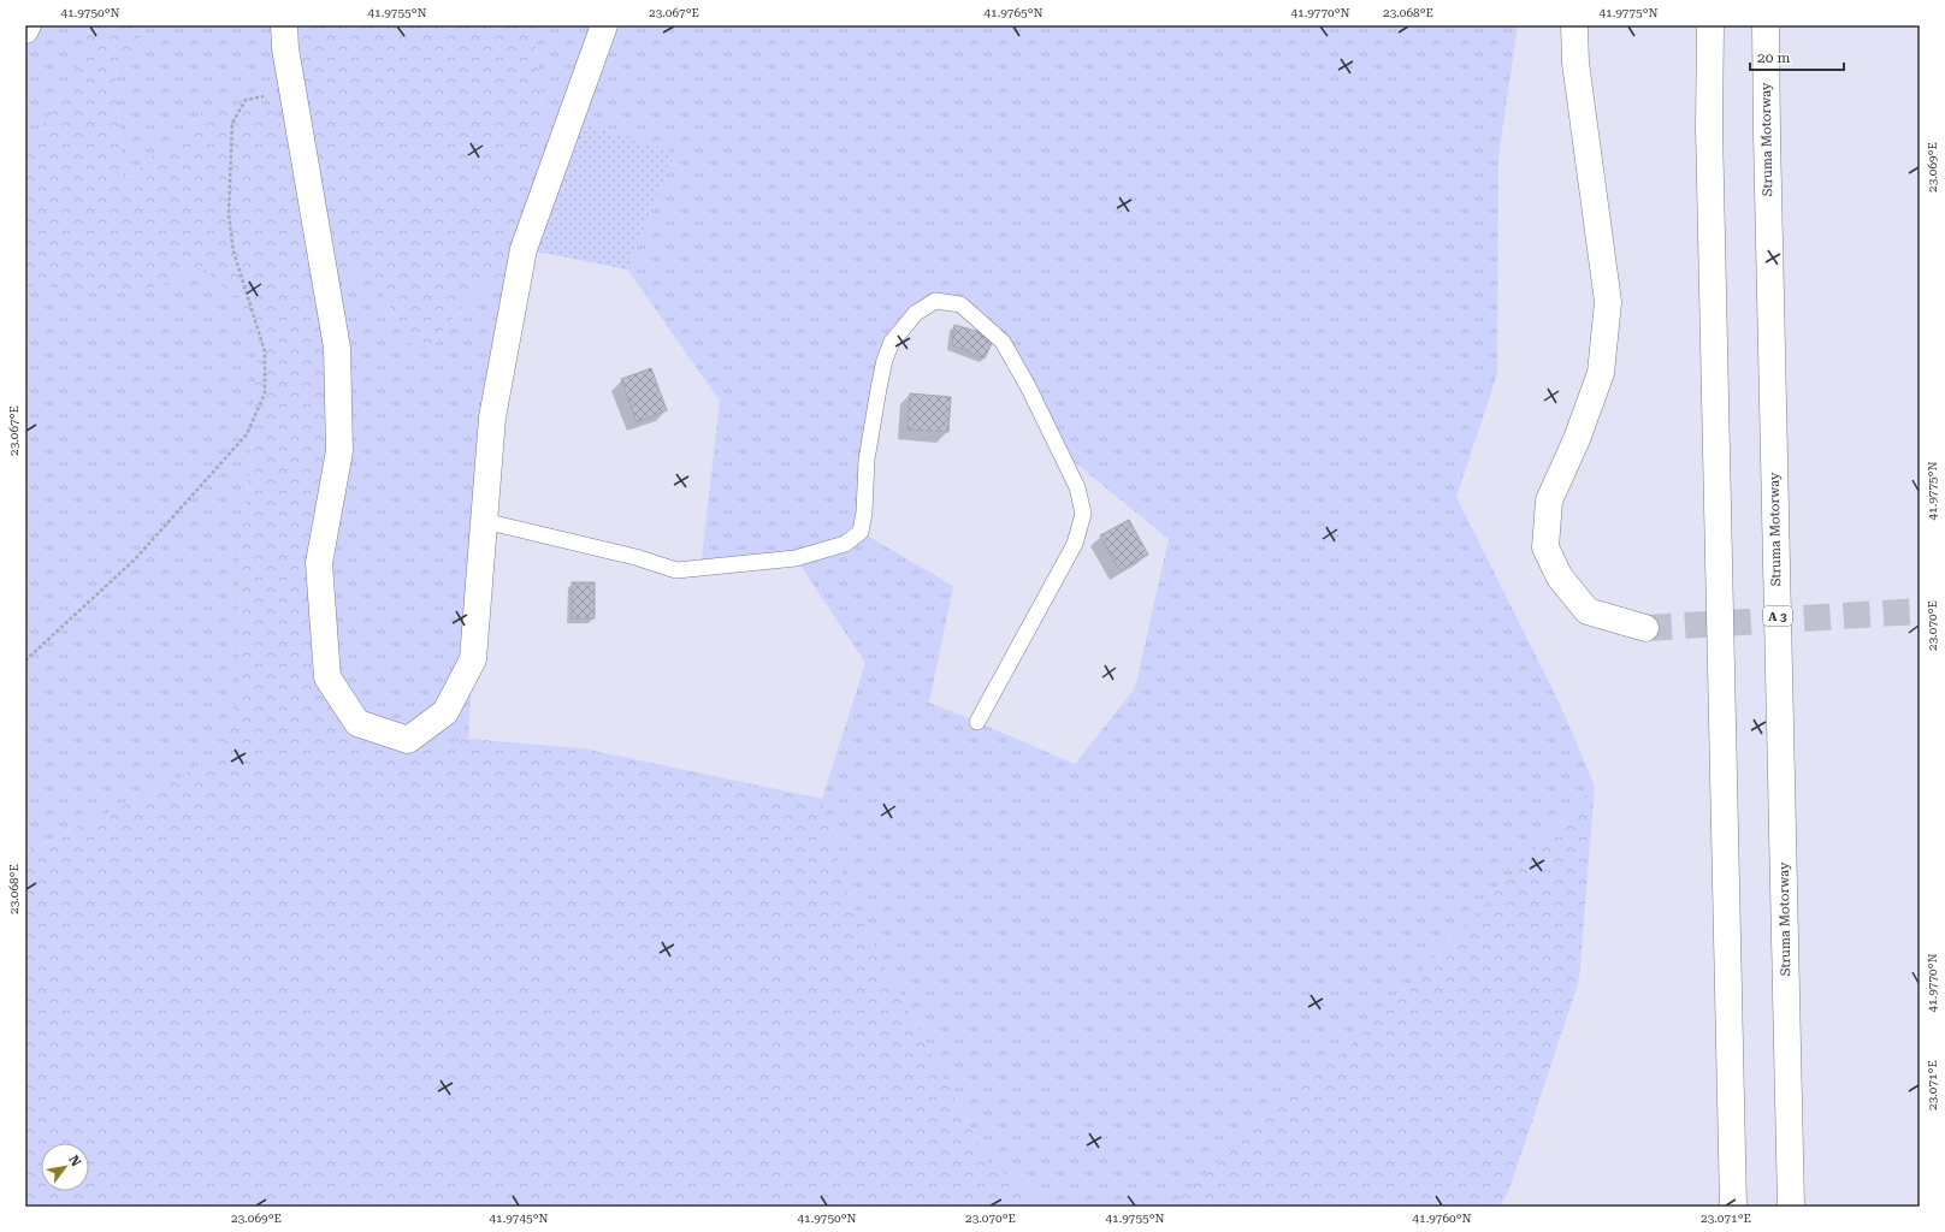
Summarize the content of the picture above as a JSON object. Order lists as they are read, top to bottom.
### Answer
{
  "streets": {
    "main road": ["Struma Motorway", "A 3"]
  },
  "scale_bar": "20 m",
  "north": "top right",
  "coordinates": [
    "41.9750°N",
    "41.9755°N",
    "23.067°E",
    "41.9765°N",
    "41.9770°N",
    "23.068°E",
    "41.9775°N",
    "23.069°E",
    "23.070°E",
    "23.071°E",
    "41.9745°N",
    "41.9760°N"
  ]
}
